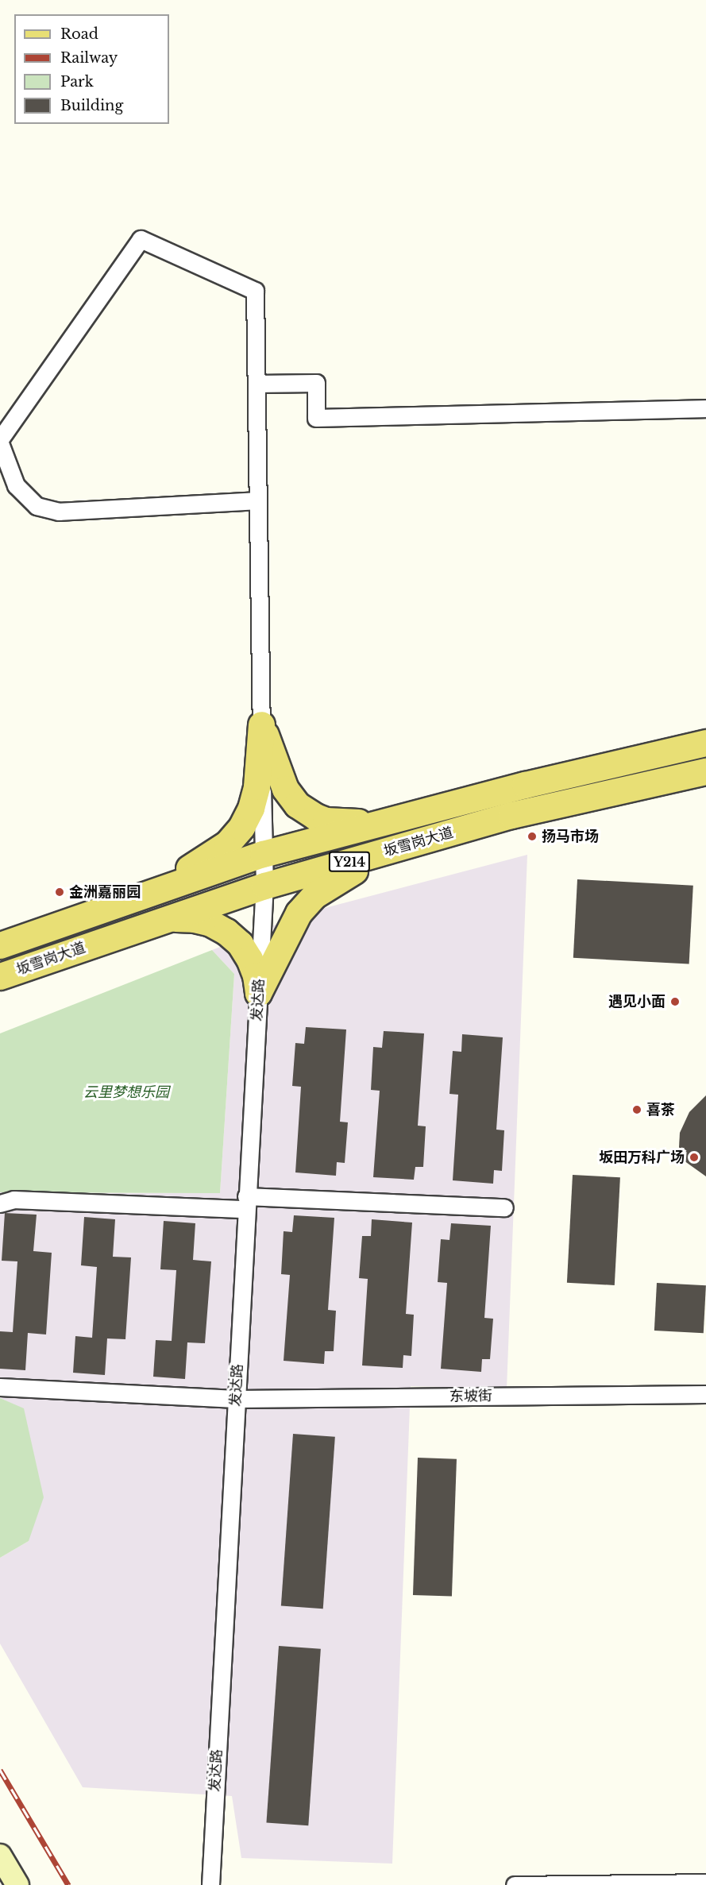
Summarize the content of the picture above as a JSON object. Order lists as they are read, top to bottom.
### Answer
{
  "streets": {
    "main road": ["坂雪岗大道", "Y214"],
    "street": ["发达路", "东坡街"]
  },
  "crossings": [
    ["坂雪岗大道", "发达路"],
    ["发达路", "东坡街"]
  ],
  "parks": ["云里梦想乐园"],
  "places": [
    "扬马市场",
    "金洲嘉丽园",
    "遇见小面",
    "喜茶",
    "坂田万科广场"
  ],
  "legend": [
    "Road",
    "Railway",
    "Park",
    "Building"
  ]
}
